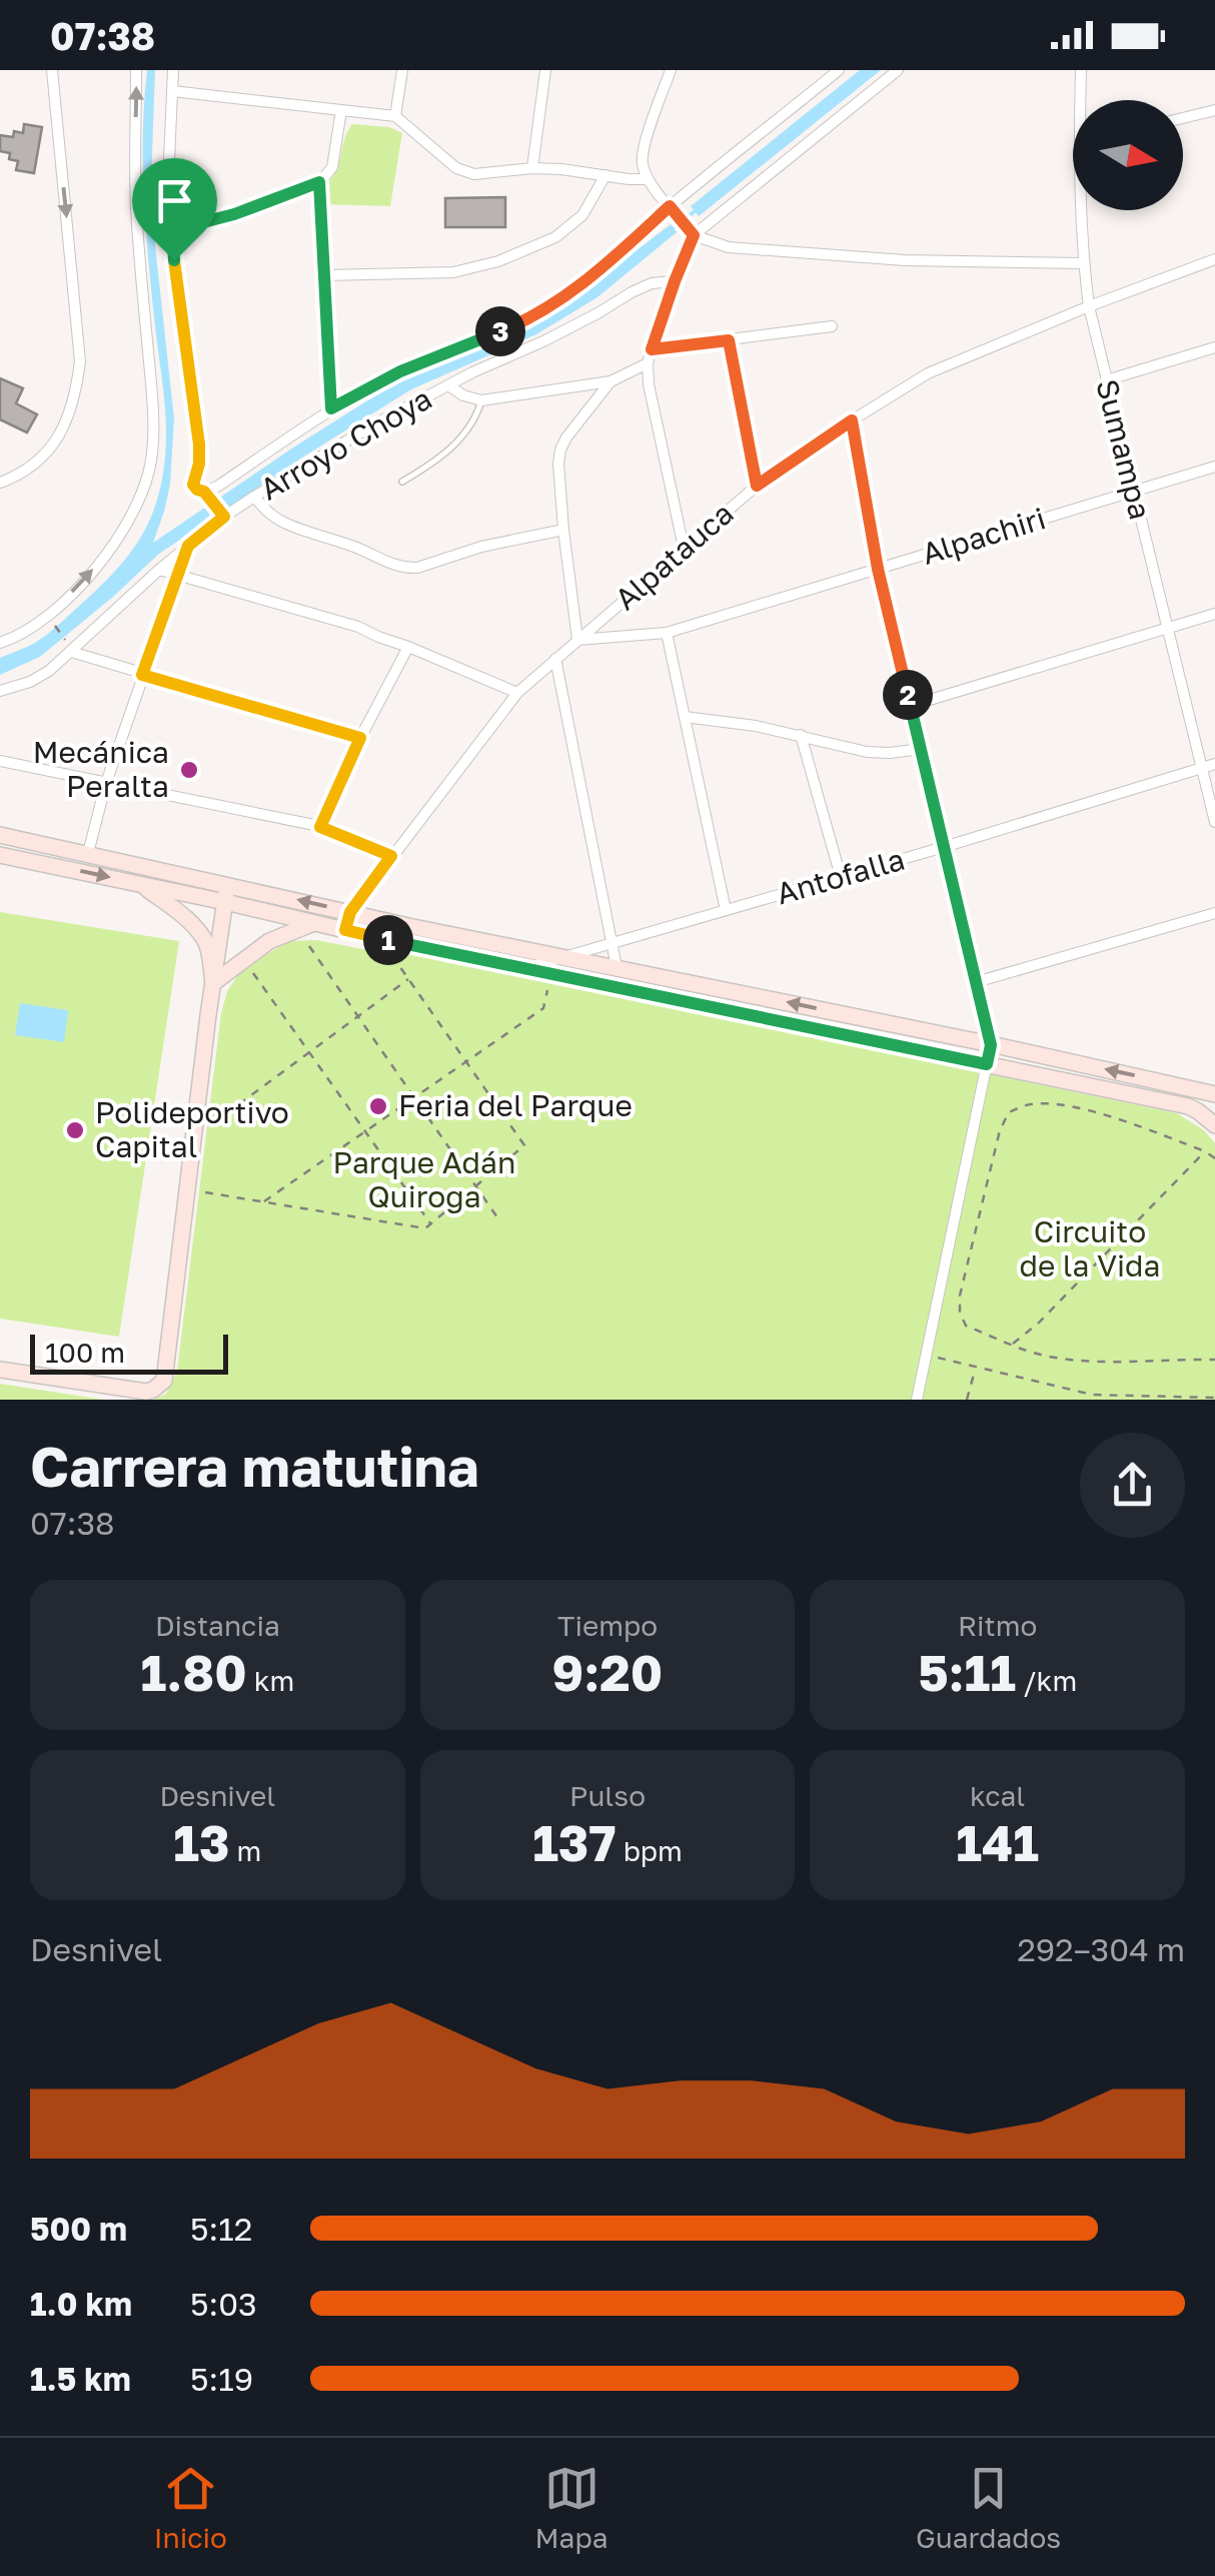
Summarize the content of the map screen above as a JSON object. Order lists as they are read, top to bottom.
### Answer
{
  "streets": {
    "street": [
      "Arroyo Choya",
      "Sumampa",
      "Alpachiri",
      "Alpatauca",
      "Antofalla"
    ]
  },
  "crossings": [
    ["Sumampa", "Alpachiri"],
    ["Sumampa", "Alpatauca"],
    ["Sumampa", "Antofalla"],
    ["Alpachiri", "Alpatauca"]
  ],
  "parks": ["Parque Adán Quiroga", "Circuito de la Vida"],
  "places": ["Mecánica Peralta", "Feria del Parque", "Polideportivo Capital"],
  "scale_bar": "100 m",
  "north": "right",
  "page": {
    "status": "07:38",
    "pins": ["3", "2", "1"],
    "scale": "100 m",
    "heading": ["Carrera matutina", "07:38"],
    "stats": [
      ["Distancia", "1.80 km"],
      ["Tiempo", "9:20"],
      ["Ritmo", "5:11 /km"],
      ["Desnivel", "13 m"],
      ["Pulso", "137 bpm"],
      ["kcal", "141"]
    ],
    "chart": ["Desnivel", "292–304 m"],
    "list": [
      {
        "name": "500 m",
        "note": "5:12"
      },
      {
        "name": "1.0 km",
        "note": "5:03"
      },
      {
        "name": "1.5 km",
        "note": "5:19"
      }
    ],
    "tabs": ["Inicio", "Mapa", "Guardados"]
  }
}
